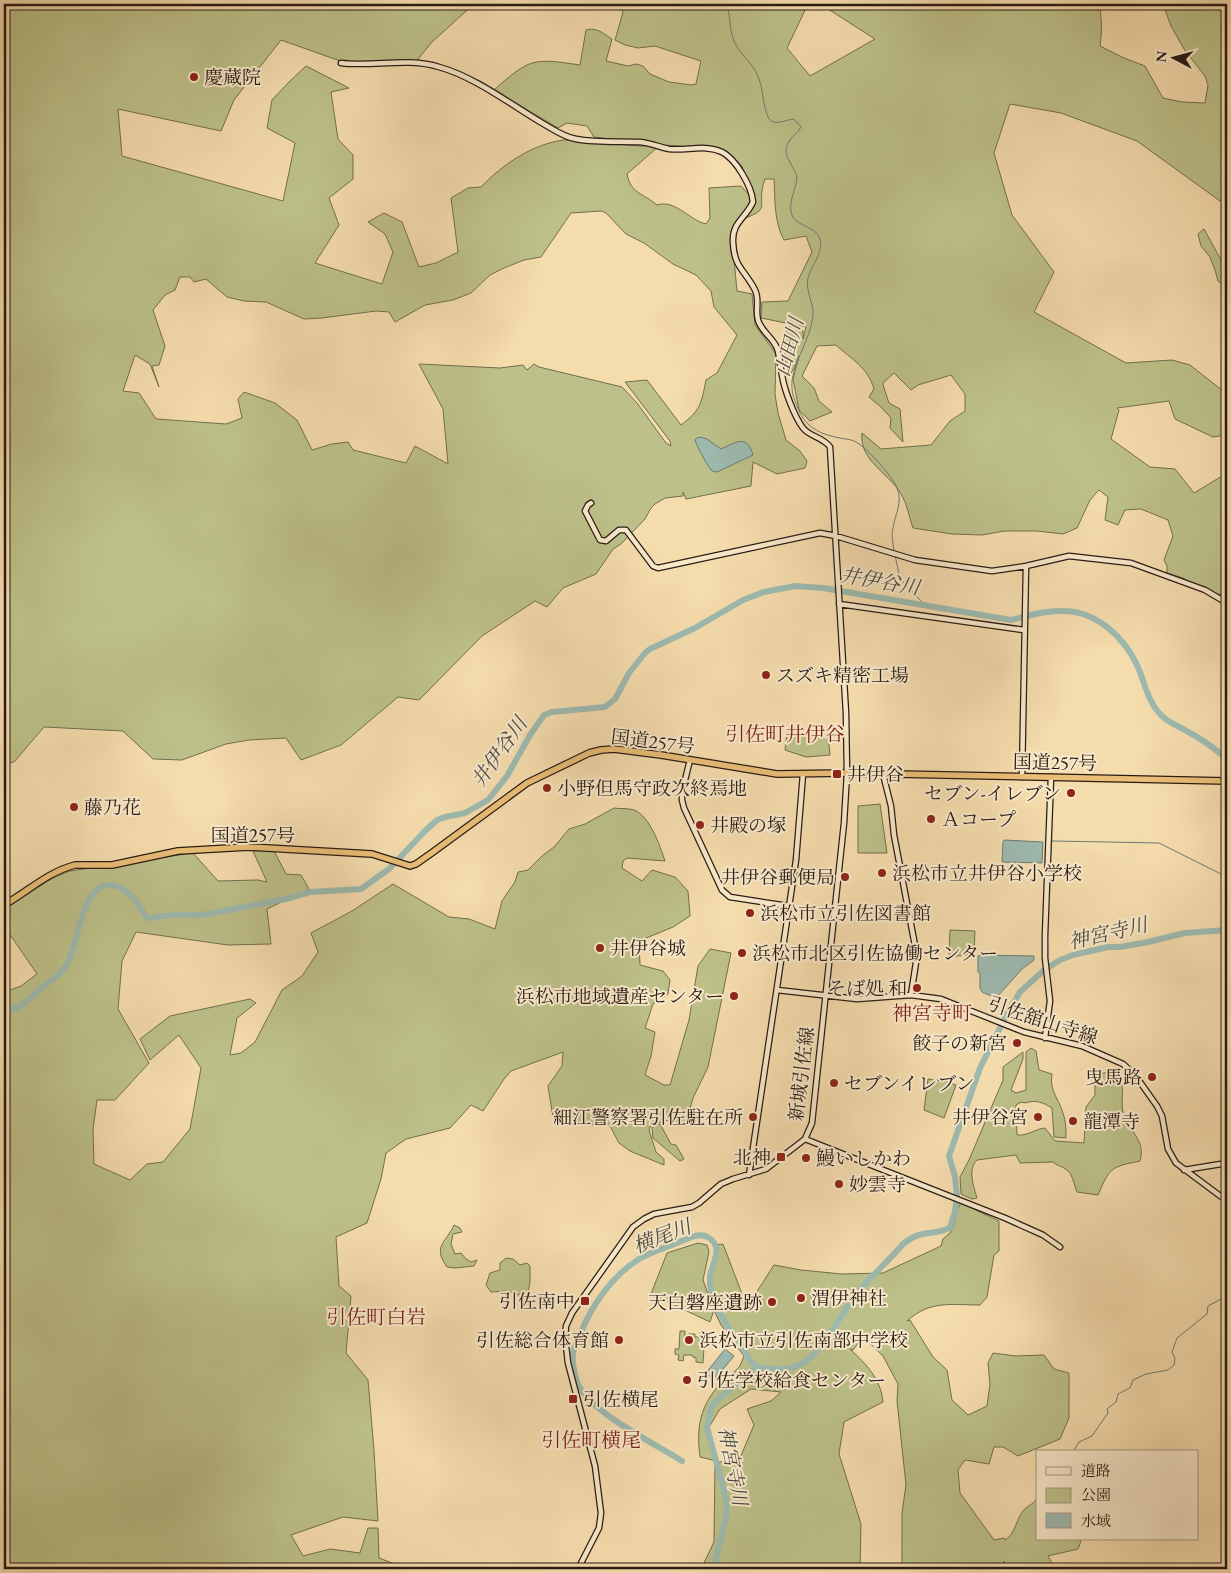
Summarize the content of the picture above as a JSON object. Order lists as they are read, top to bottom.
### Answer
{
  "streets": {
    "highway": ["国道257号"],
    "street": ["引佐舘山寺線", "新城引佐線"]
  },
  "crossings": [
    ["国道257号", "新城引佐線"],
    ["引佐舘山寺線", "新城引佐線"]
  ],
  "districts": [
    "引佐町井伊谷",
    "神宮寺町",
    "引佐町白岩",
    "引佐町横尾"
  ],
  "water": [
    "山田川",
    "井伊谷川",
    "神宮寺川",
    "横尾川"
  ],
  "places": {
    "other": [
      "慶蔵院",
      "スズキ精密工場",
      "小野但馬守政次終焉地",
      "セブン-イレブン",
      "藤乃花",
      "Ａコープ",
      "井殿の塚",
      "浜松市立井伊谷小学校",
      "井伊谷郵便局",
      "浜松市立引佐図書館",
      "井伊谷城",
      "浜松市北区引佐協働センター",
      "そば処 和",
      "浜松市地域遺産センター",
      "餃子の新宮",
      "曳馬路",
      "セブンイレブン",
      "細江警察署引佐駐在所",
      "井伊谷宮",
      "龍潭寺",
      "鰻いしかわ",
      "妙雲寺",
      "渭伊神社",
      "天白磐座遺跡",
      "引佐総合体育館",
      "浜松市立引佐南部中学校",
      "引佐学校給食センター"
    ],
    "transit": [
      "井伊谷",
      "北神",
      "引佐南中",
      "引佐横尾"
    ]
  },
  "legend": ["道路", "公園", "水域"],
  "north": "left"
}
